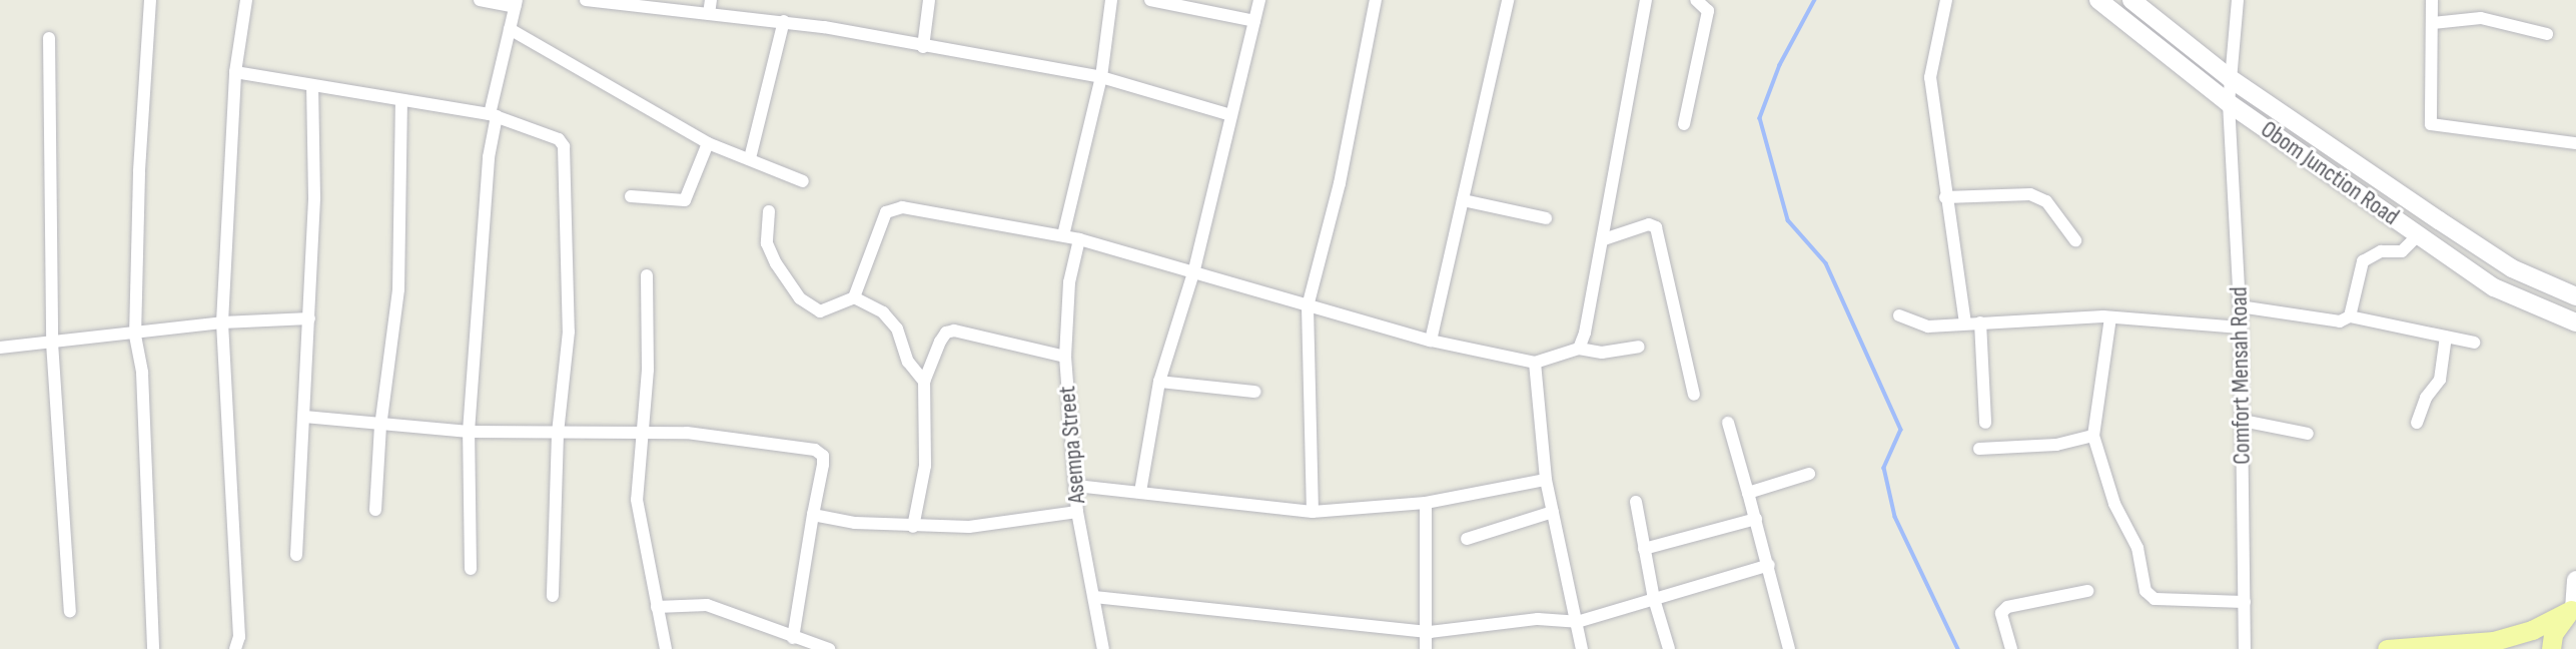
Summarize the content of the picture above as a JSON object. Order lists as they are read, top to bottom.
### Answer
{
  "streets": {
    "main road": ["Obom Junction Road"],
    "street": ["Comfort Mensah Road", "Asempa Street"]
  },
  "crossings": [
    ["Obom Junction Road", "Comfort Mensah Road"]
  ]
}
